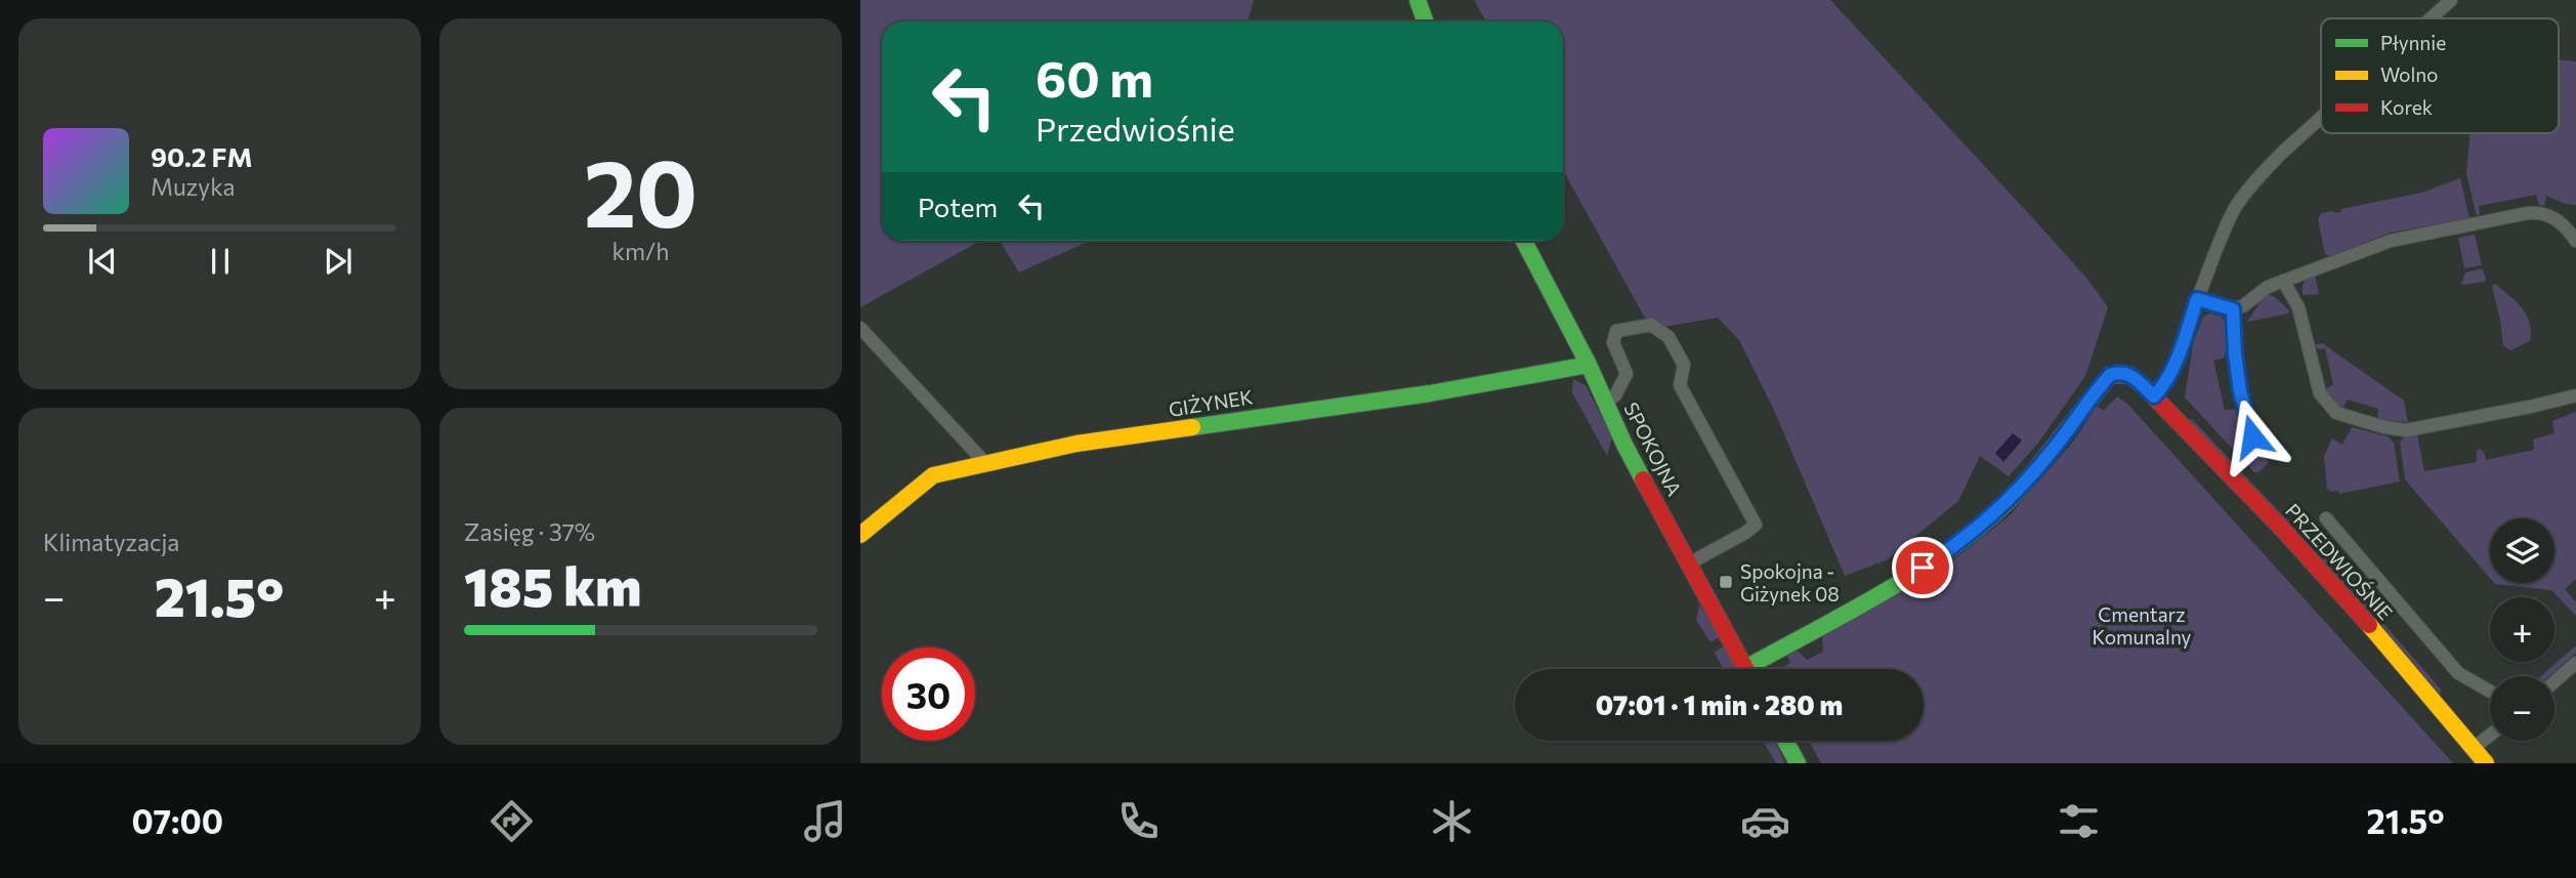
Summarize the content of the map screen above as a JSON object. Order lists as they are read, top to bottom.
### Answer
{
  "streets": {
    "street": ["GIŻYNEK", "SPOKOJNA", "PRZEDWIOŚNIE"]
  },
  "crossings": [
    ["GIŻYNEK", "SPOKOJNA"]
  ],
  "parks": ["Cmentarz Komunalny"],
  "places": {
    "transit": ["Spokojna - Giżynek 08"]
  },
  "legend": ["Płynnie", "Wolno", "Korek"],
  "page": {
    "tile": [
      ["20", "km/h"],
      "Klimatyzacja",
      ["Zasięg · 37%", "185 km"]
    ],
    "turn": ["60 m", "Przedwiośnie"],
    "song": ["90.2 FM", "Muzyka"],
    "then": "Potem",
    "map_buttons": ["+", "−"],
    "heat": ["−", "21.5°", "+"],
    "limit": "30",
    "trip": "07:01 · 1 min · 280 m",
    "tabs": ["07:00", "21.5°"]
  }
}
